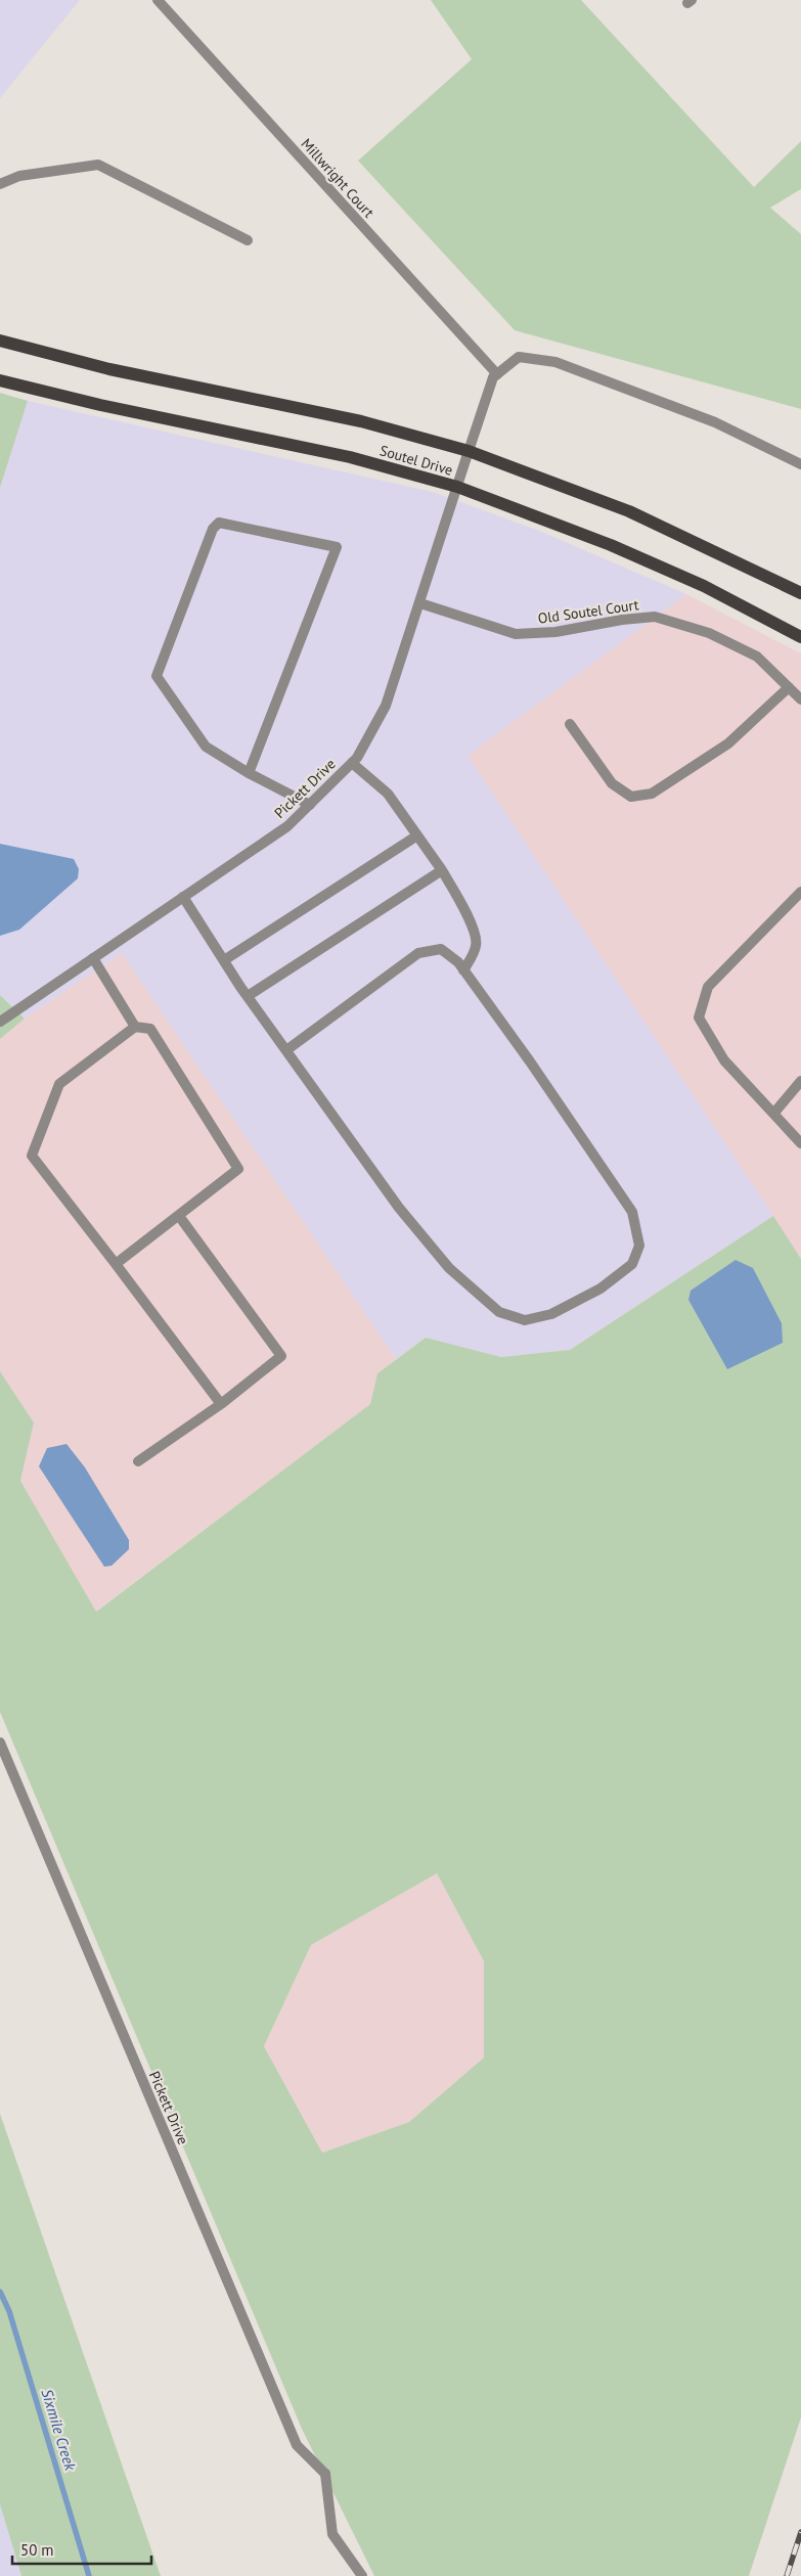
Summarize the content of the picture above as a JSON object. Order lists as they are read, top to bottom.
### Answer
{
  "streets": {
    "main road": ["Soutel Drive"],
    "street": ["Millwright Court", "Old Soutel Court", "Pickett Drive"]
  },
  "crossings": [
    ["Millwright Court", "Pickett Drive"],
    ["Soutel Drive", "Pickett Drive"],
    ["Old Soutel Court", "Pickett Drive"]
  ],
  "water": ["Sixmile Creek"],
  "scale_bar": "50 m"
}
